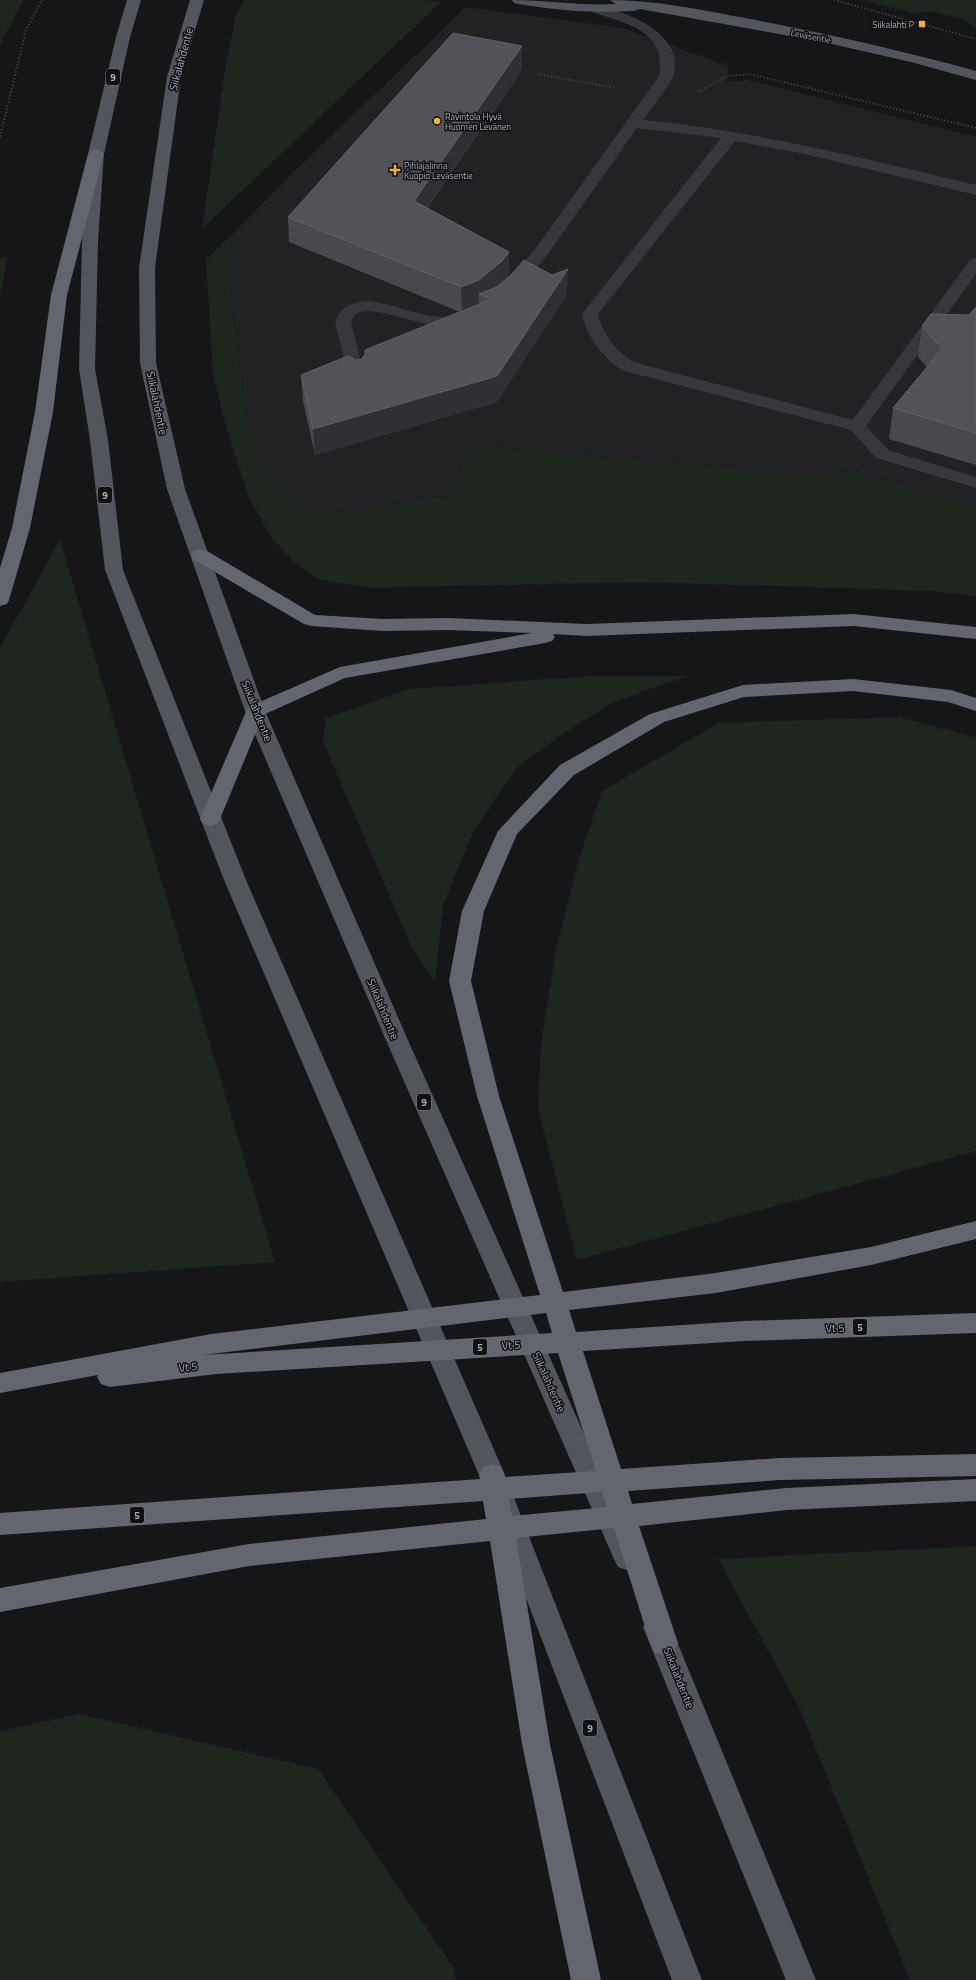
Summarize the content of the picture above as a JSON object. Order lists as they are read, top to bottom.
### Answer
{
  "streets": {
    "highway": ["5", "Vt 5"],
    "main road": ["Leväsentie", "Siikalahdentie", "9"]
  },
  "places": {
    "transit": ["Siikalahti P"],
    "other": ["Ravintola Hyvä Huomen Levänen"],
    "health": ["Pihlajalinna Kuopio Leväsentie"]
  }
}
